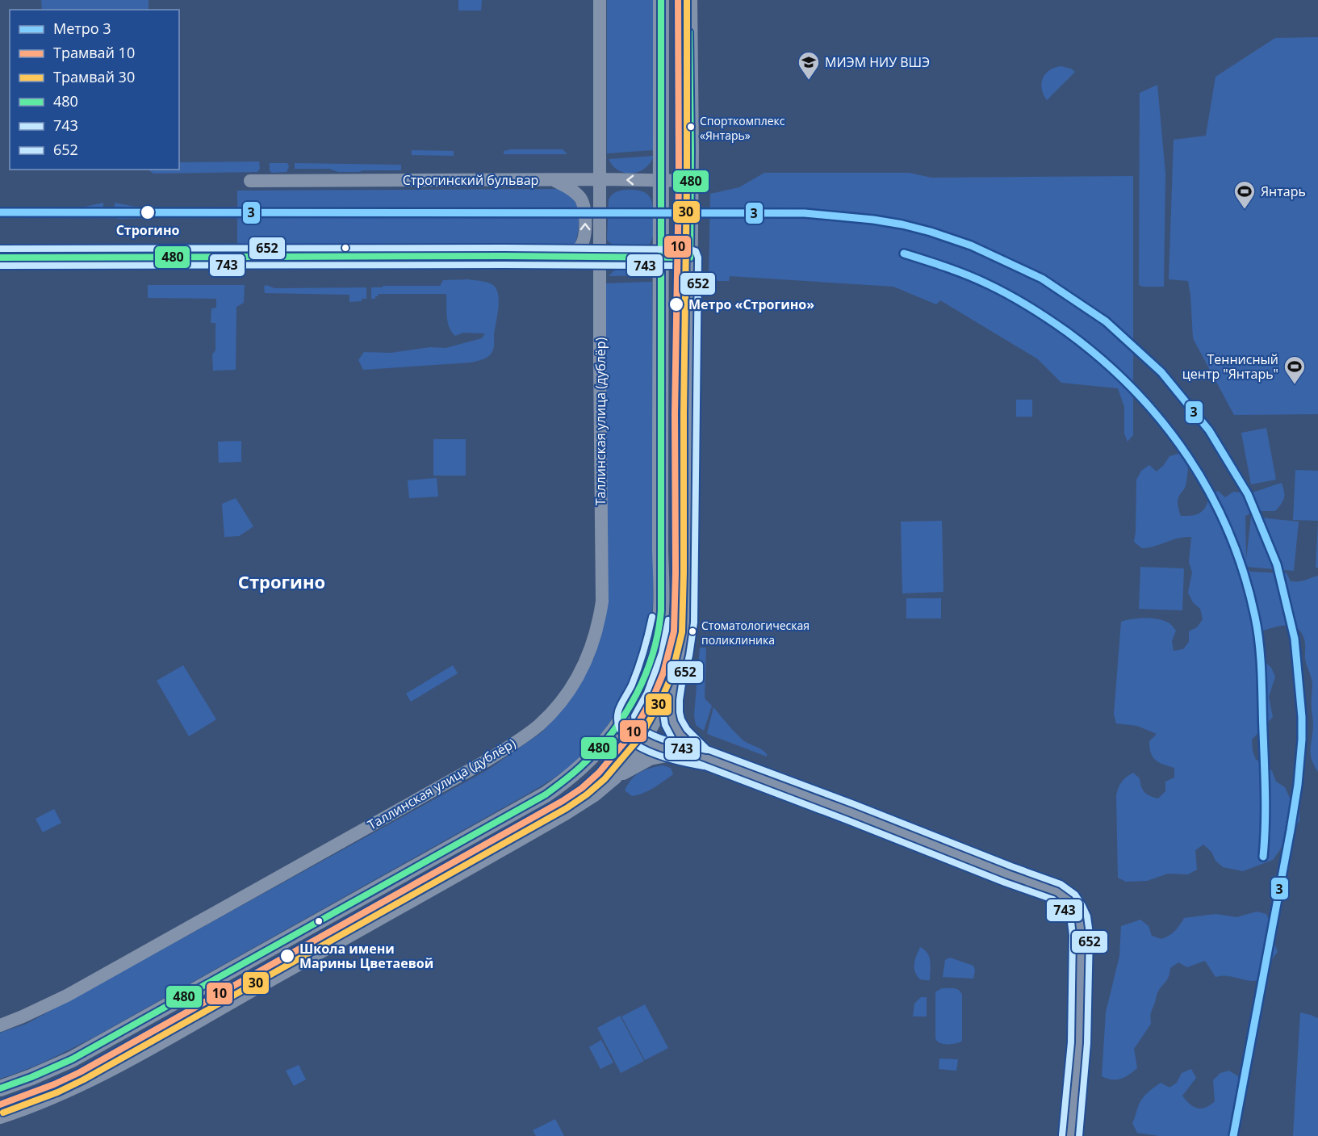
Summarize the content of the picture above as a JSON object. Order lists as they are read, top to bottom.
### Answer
{
  "streets": {
    "street": ["Строгинский бульвар", "Таллинская улица (дублёр)"]
  },
  "crossings": [
    ["Строгинский бульвар", "Таллинская улица (дублёр)"]
  ],
  "districts": ["Строгино"],
  "places": {
    "school or university": ["МИЭМ НИУ ВШЭ"],
    "other": [
      "Спорткомплекс «Янтарь»",
      "Строгино",
      "Метро «Строгино»",
      "Стоматологическая поликлиника",
      "Школа имени Марины Цветаевой"
    ],
    "sports": ["Янтарь", "Теннисный центр \"Янтарь\""]
  },
  "lines": [
    "tram line 10",
    "tram line 30",
    "transit line 480",
    "metro line 3",
    "transit line 652",
    "transit line 743"
  ],
  "legend": [
    "Метро 3",
    "Трамвай 10",
    "Трамвай 30",
    "480",
    "743",
    "652"
  ]
}
